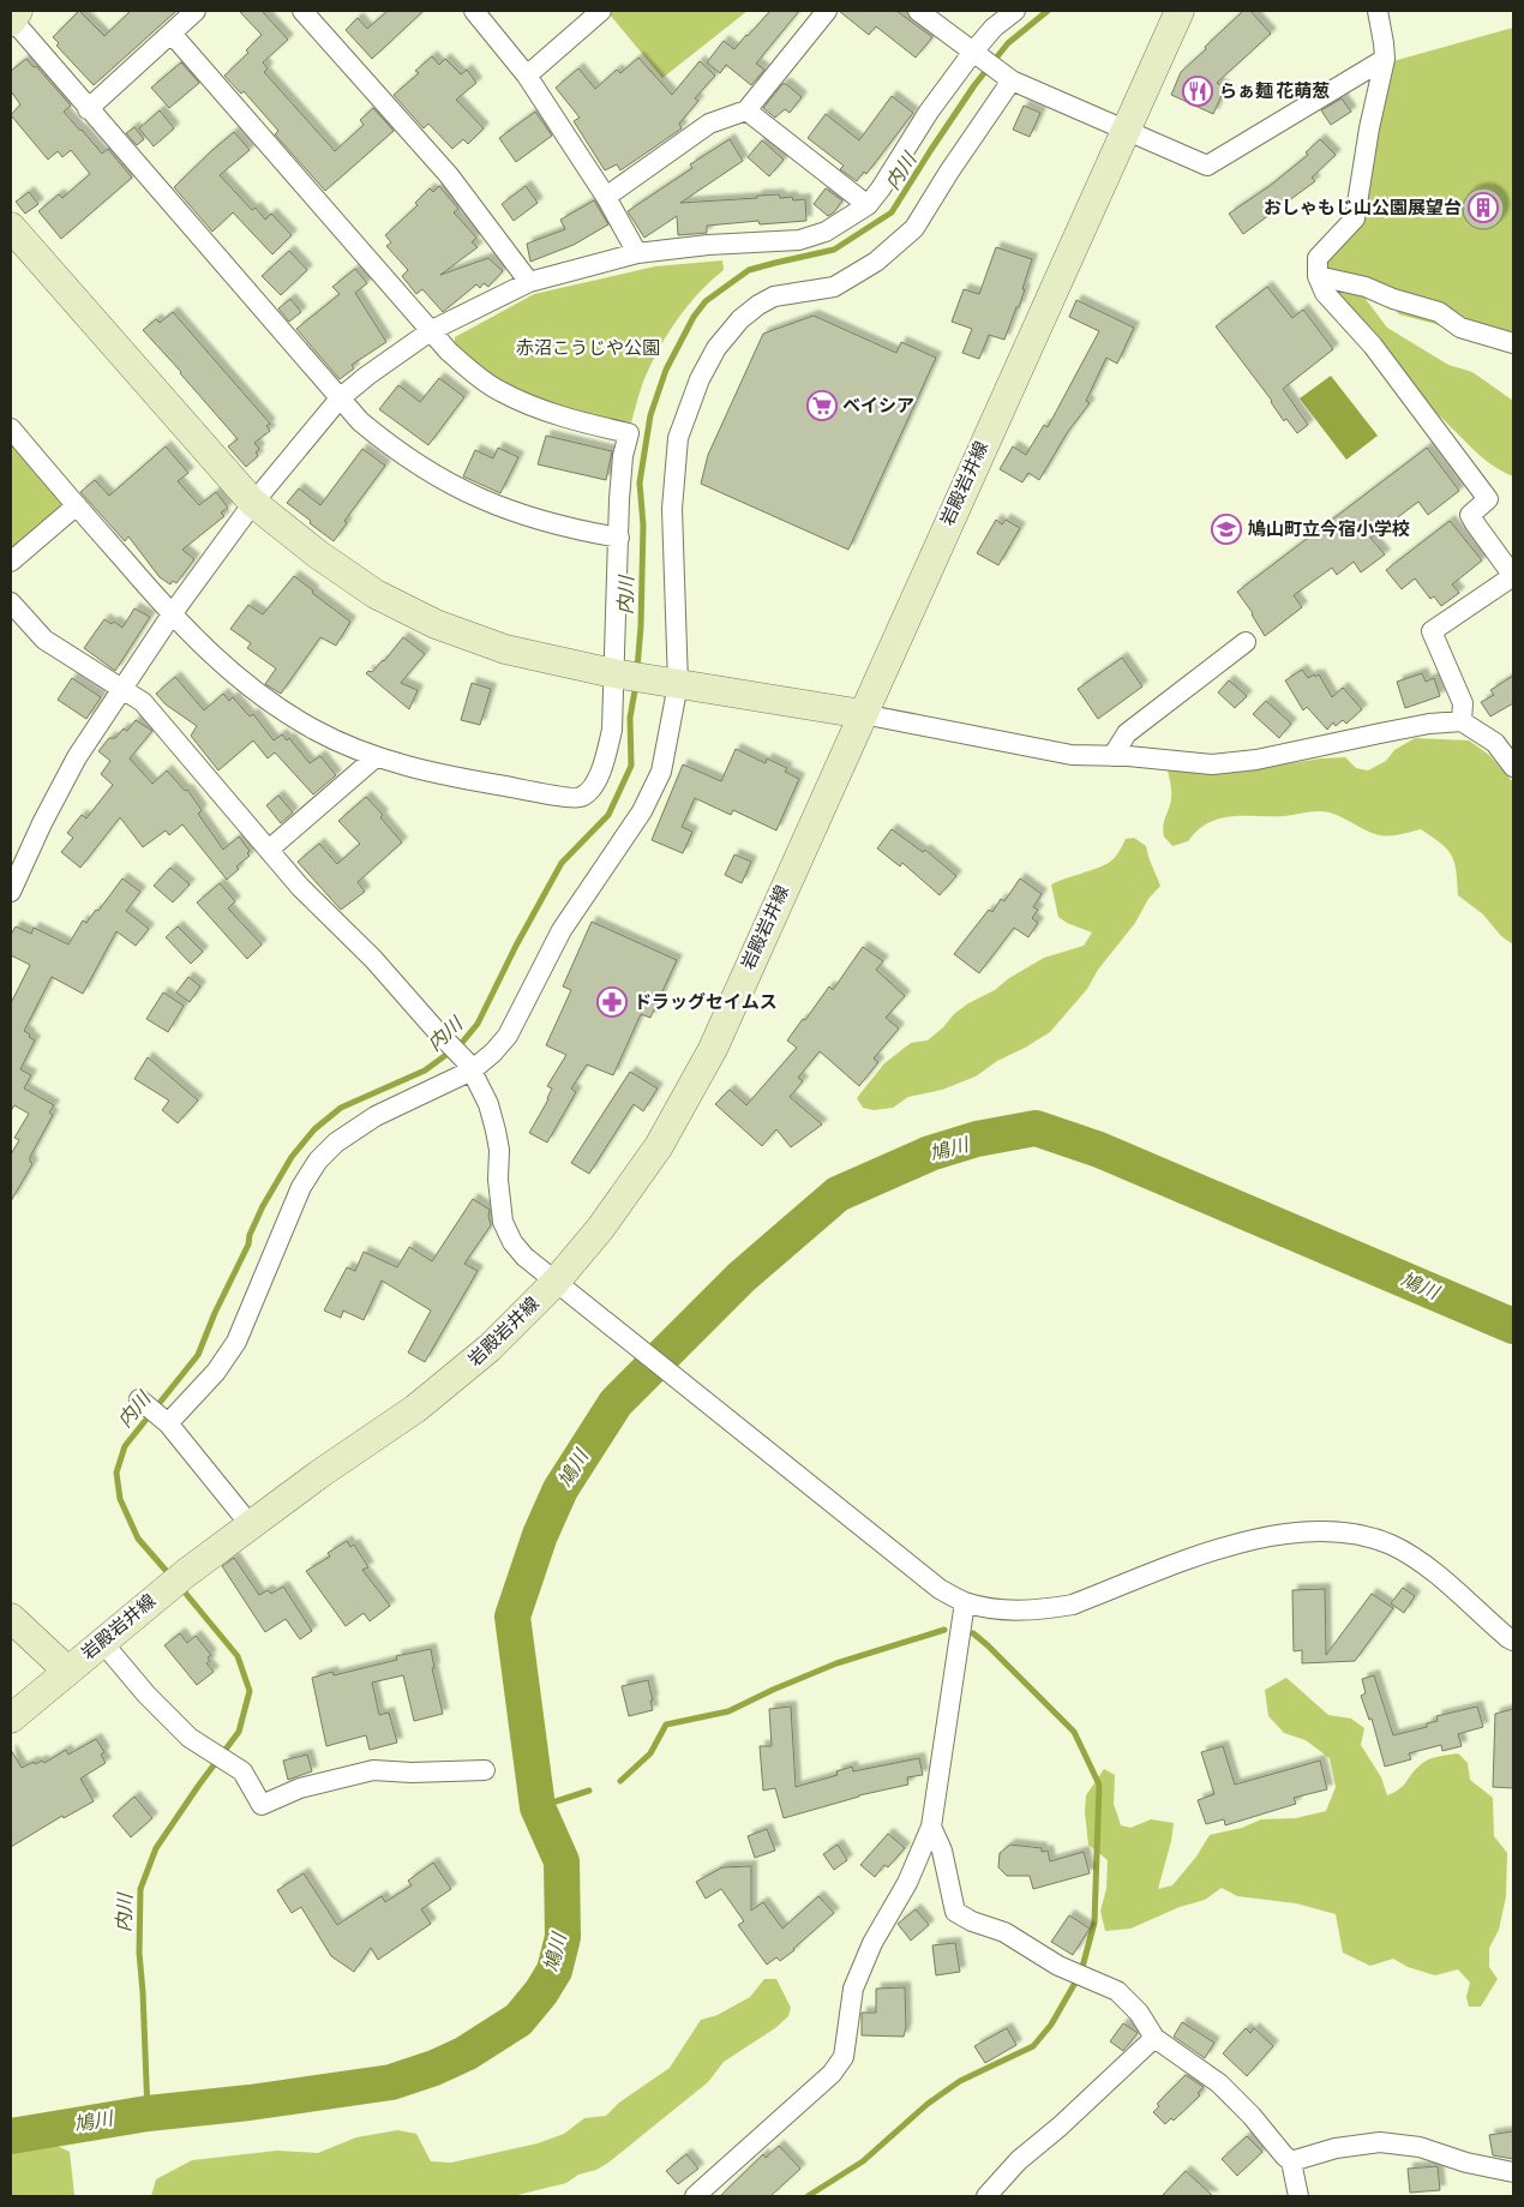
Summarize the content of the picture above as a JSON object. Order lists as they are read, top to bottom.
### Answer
{
  "streets": {
    "main road": ["岩殿岩井線"]
  },
  "water": ["内川", "鳩川"],
  "parks": ["赤沼こうじや公園"],
  "places": {
    "restaurant": ["らぁ麺 花萌葱"],
    "building": ["おしゃもじ山公園展望台"],
    "supermarket": ["ベイシア"],
    "school or university": ["鳩山町立今宿小学校"],
    "pharmacy": ["ドラッグセイムス"]
  }
}
